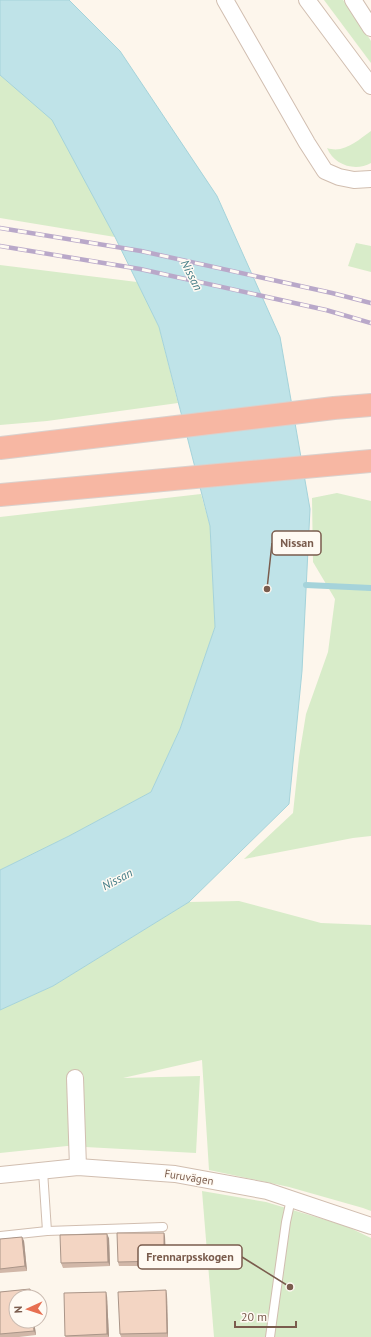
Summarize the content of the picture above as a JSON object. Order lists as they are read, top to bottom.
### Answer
{
  "streets": {
    "street": ["Furuvägen"]
  },
  "water": ["Nissan"],
  "places": ["Nissan", "Frennarpsskogen"],
  "scale_bar": "20 m",
  "north": "left"
}
